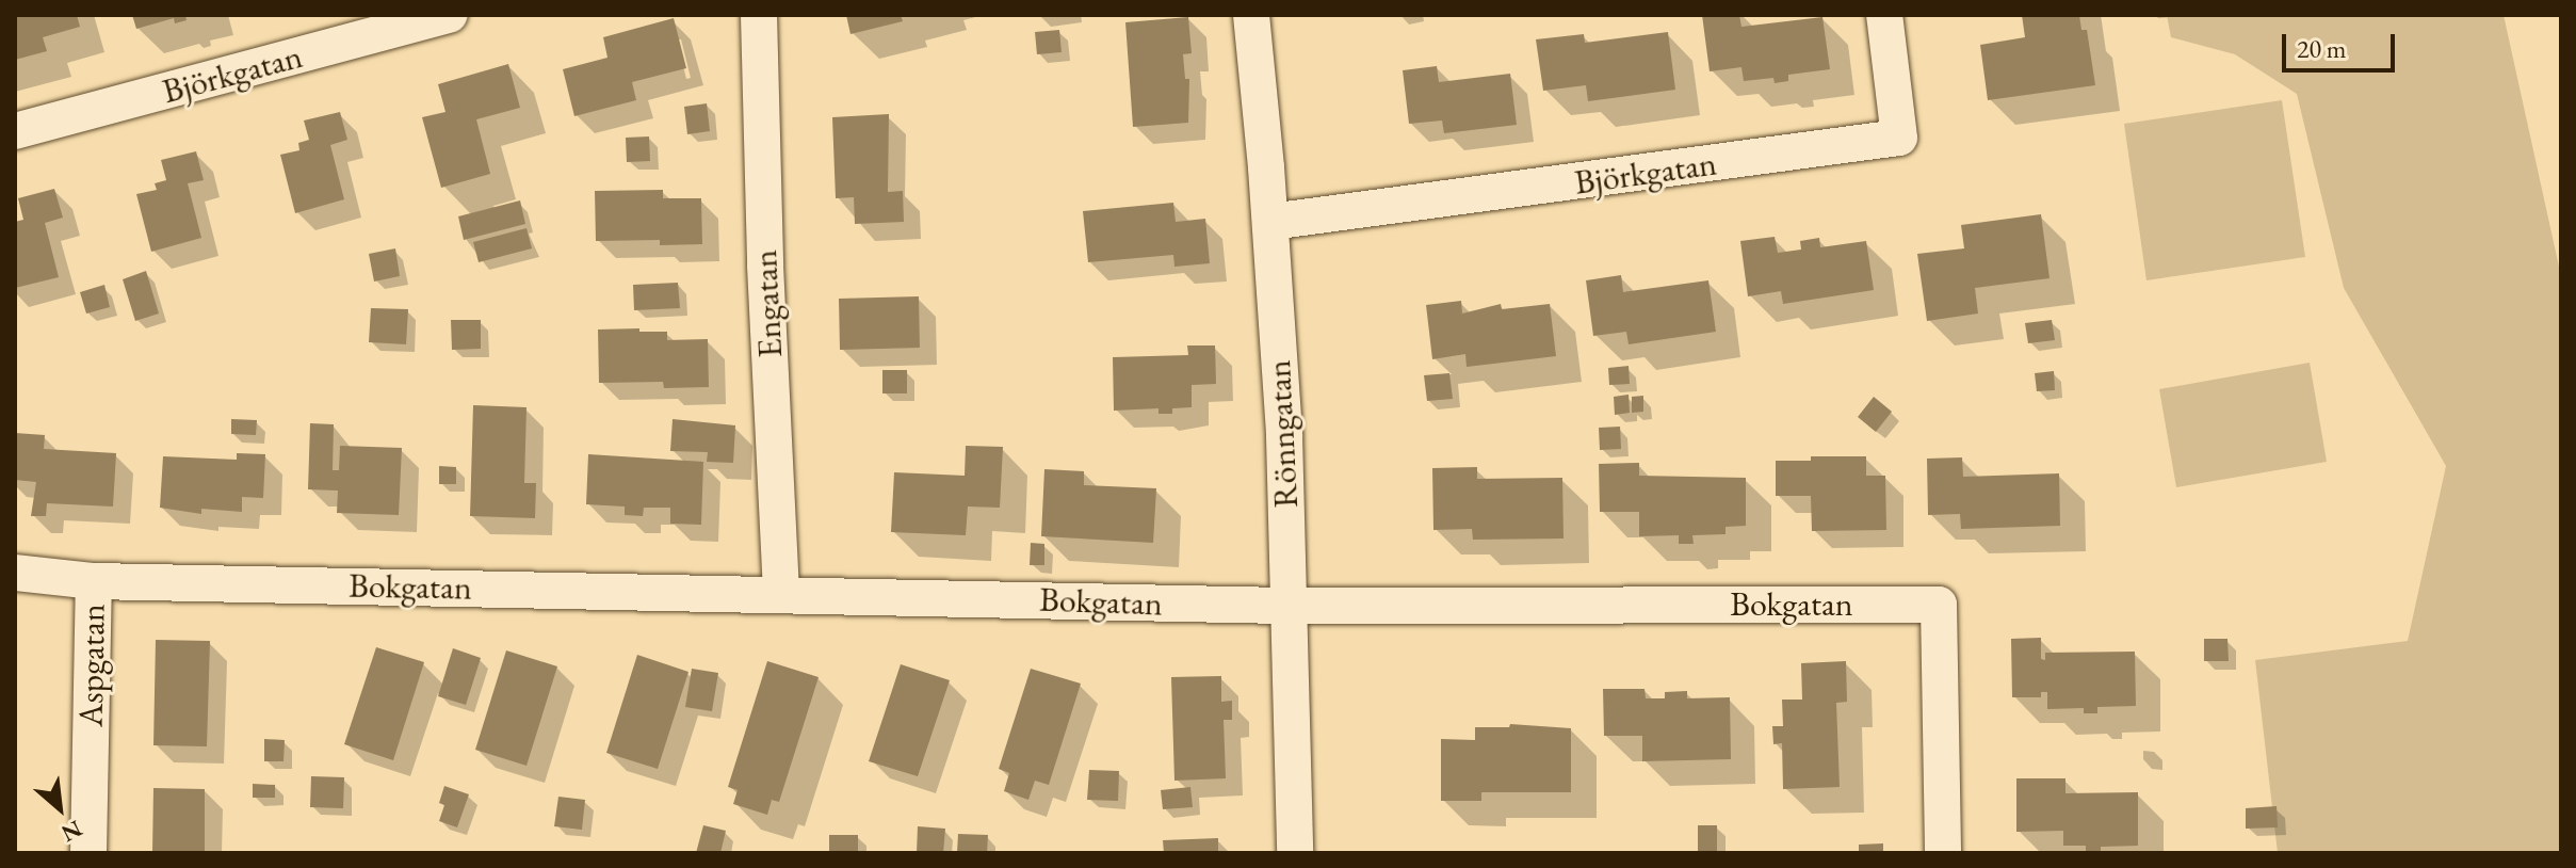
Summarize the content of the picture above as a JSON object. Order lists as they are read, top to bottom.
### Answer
{
  "streets": {
    "street": [
      "Björkgatan",
      "Engatan",
      "Rönngatan",
      "Bokgatan",
      "Aspgatan"
    ]
  },
  "crossings": [
    ["Björkgatan", "Rönngatan"],
    ["Engatan", "Bokgatan"],
    ["Rönngatan", "Bokgatan"],
    ["Bokgatan", "Aspgatan"]
  ],
  "scale_bar": "20 m",
  "north": "bottom right"
}
